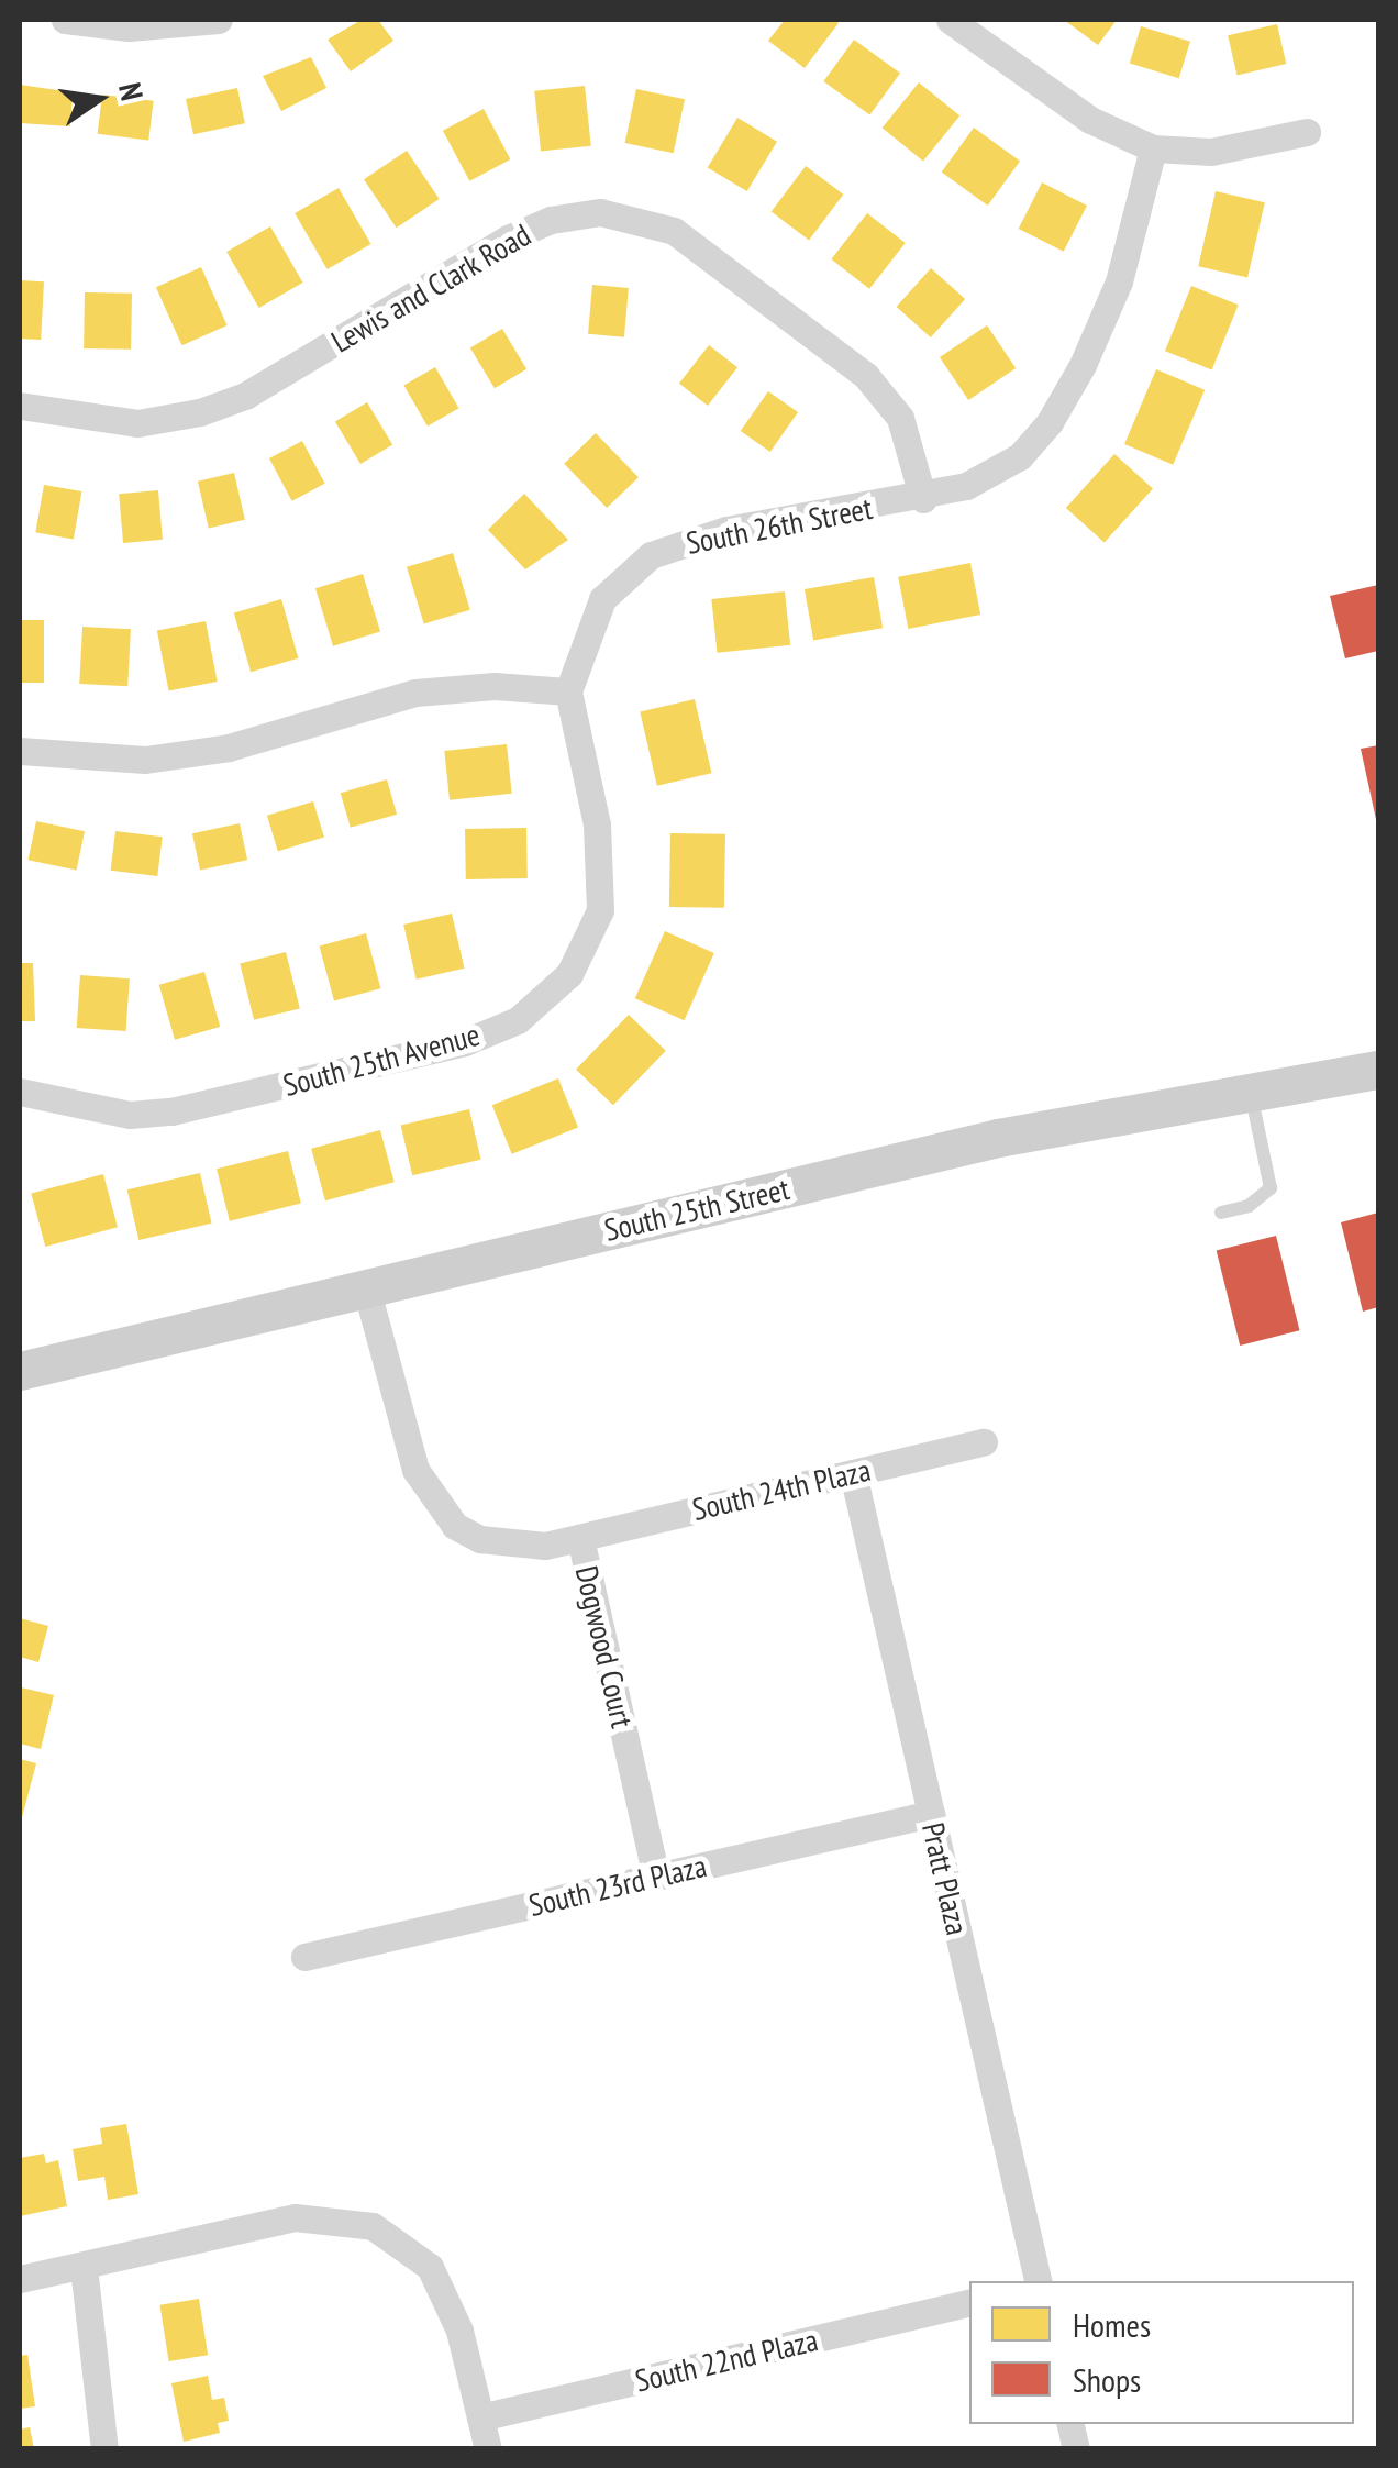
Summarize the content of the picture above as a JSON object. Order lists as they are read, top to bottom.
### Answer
{
  "streets": {
    "street": [
      "Lewis and Clark Road",
      "South 26th Street",
      "South 25th Avenue",
      "South 25th Street",
      "South 24th Plaza",
      "Dogwood Court",
      "Pratt Plaza",
      "South 23rd Plaza",
      "South 22nd Plaza"
    ]
  },
  "crossings": [
    ["Lewis and Clark Road", "South 26th Street"],
    ["South 26th Street", "South 25th Avenue"],
    ["South 25th Street", "Dogwood Court"],
    ["South 24th Plaza", "Dogwood Court"],
    ["South 24th Plaza", "Pratt Plaza"],
    ["Dogwood Court", "South 23rd Plaza"],
    ["Pratt Plaza", "South 23rd Plaza"]
  ],
  "legend": ["Homes", "Shops"],
  "north": "right"
}
